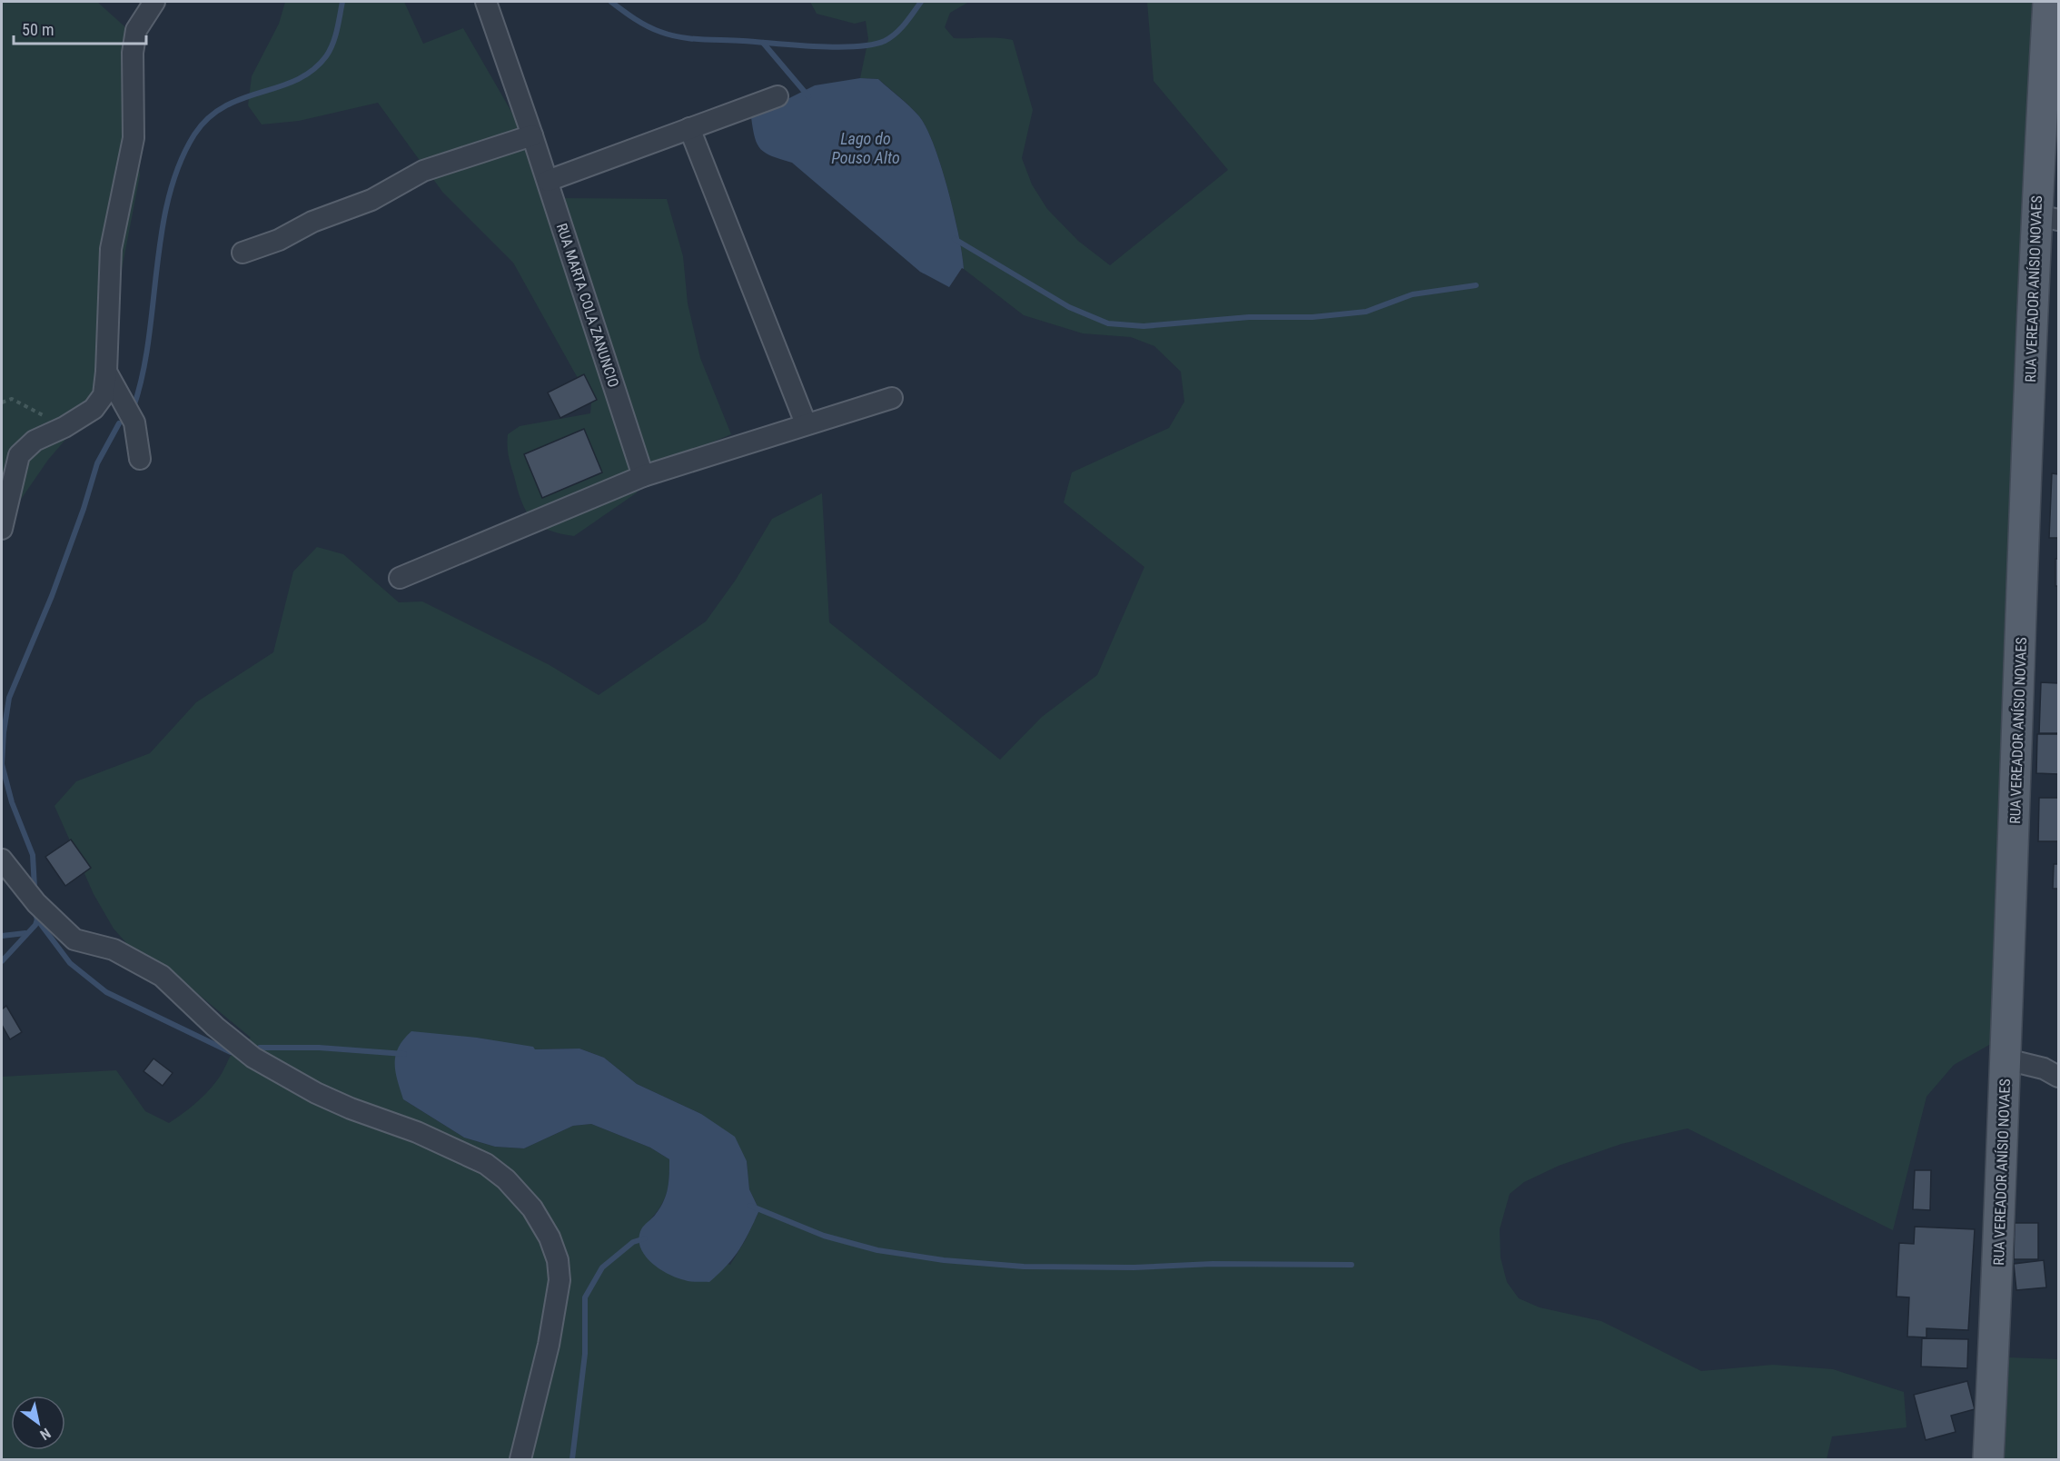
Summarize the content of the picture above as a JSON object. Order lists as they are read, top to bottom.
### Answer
{
  "streets": {
    "main road": ["RUA VEREADOR ANÍSIO NOVAES"],
    "street": ["RUA MARTA COLA ZANUNCIO"]
  },
  "water": ["Lago do Pouso Alto"],
  "scale_bar": "50 m",
  "north": "bottom right"
}
